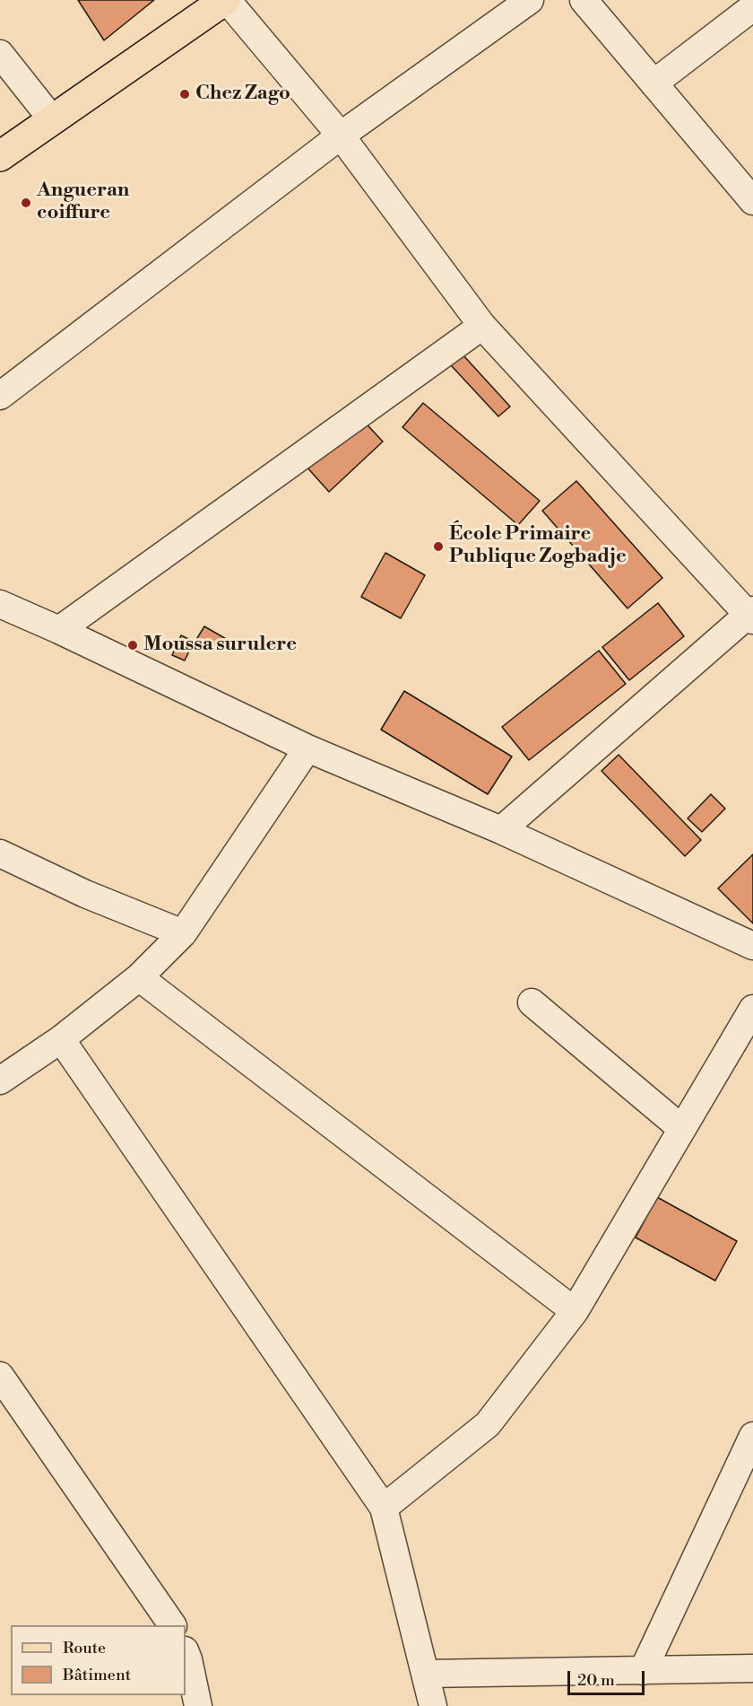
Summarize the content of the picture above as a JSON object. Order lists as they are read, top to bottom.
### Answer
{
  "places": [
    "Chez Zago",
    "Angueran coiffure",
    "École Primaire Publique Zogbadje",
    "Moussa surulere"
  ],
  "legend": ["Route", "Bâtiment"],
  "scale_bar": "20 m"
}
